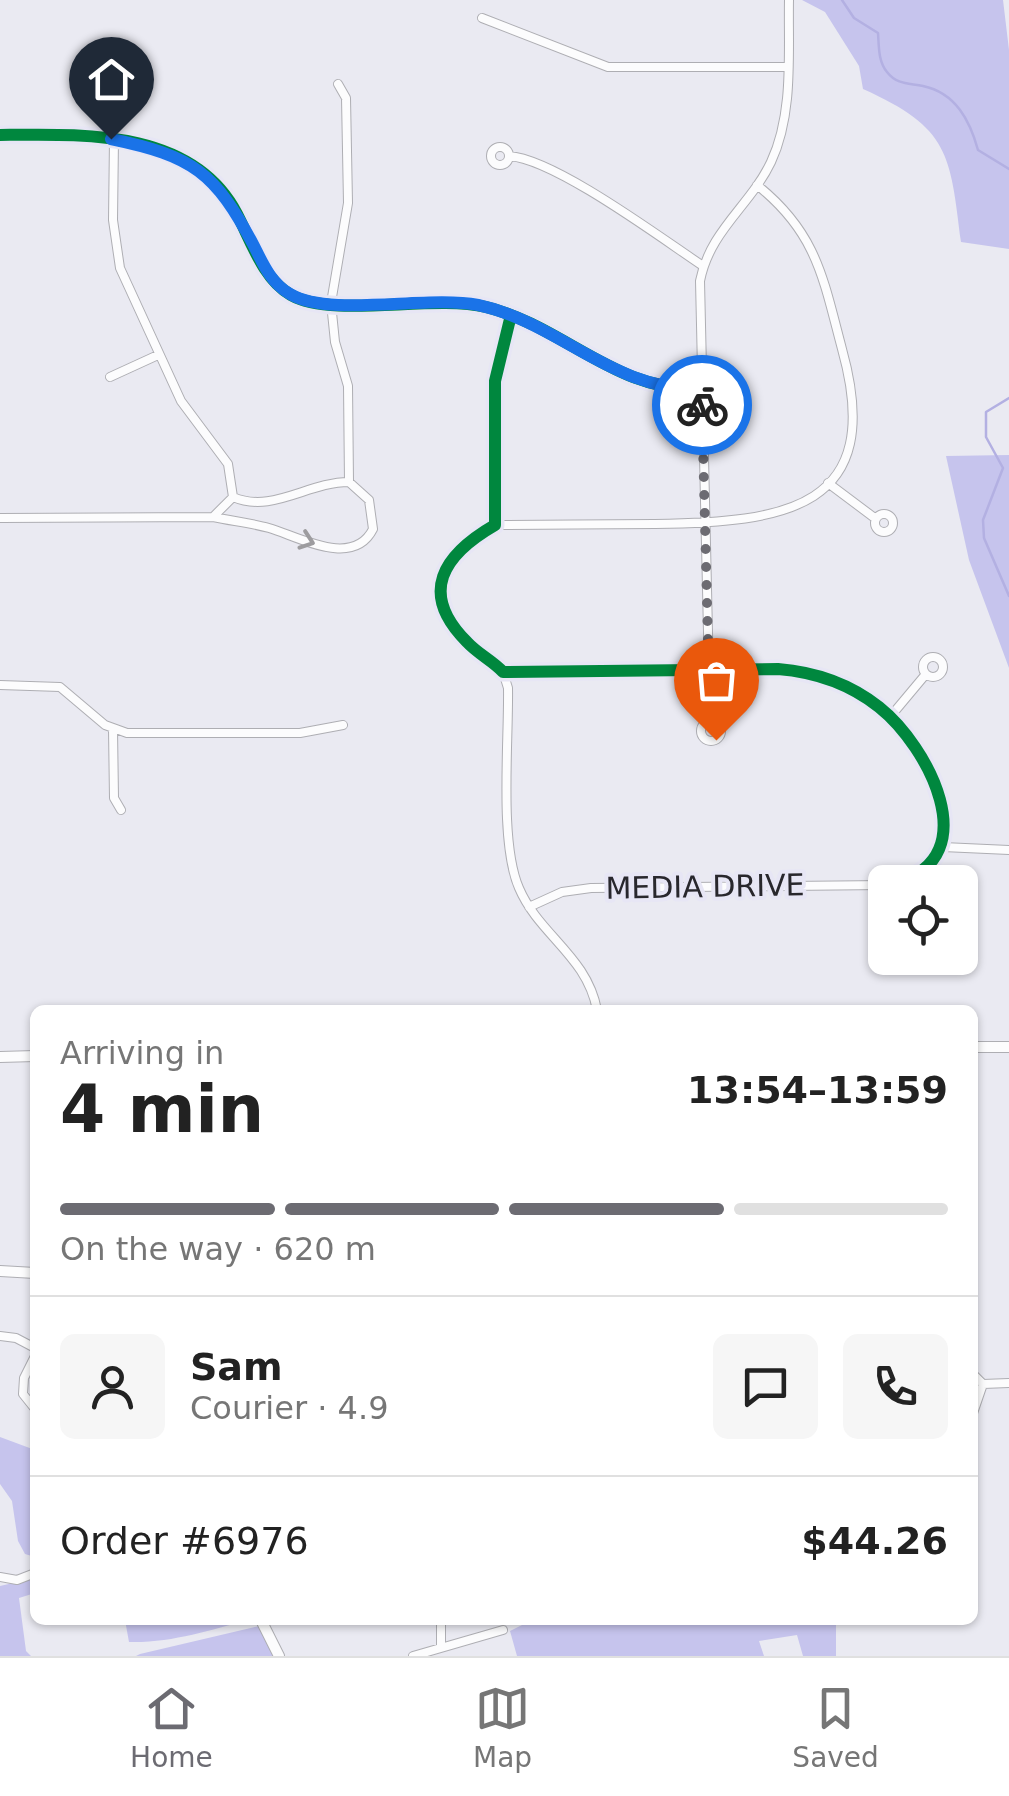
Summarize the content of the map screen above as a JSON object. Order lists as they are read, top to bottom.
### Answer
{
  "streets": {
    "street": ["MEDIA DRIVE"]
  },
  "page": {
    "heading": ["4 min", "Arriving in", "13:54–13:59"],
    "panel": [
      "Sam",
      "Courier · 4.9",
      "Order #6976",
      "$44.26"
    ],
    "bar": "On the way · 620 m",
    "tabs": ["Home", "Map", "Saved"]
  }
}
